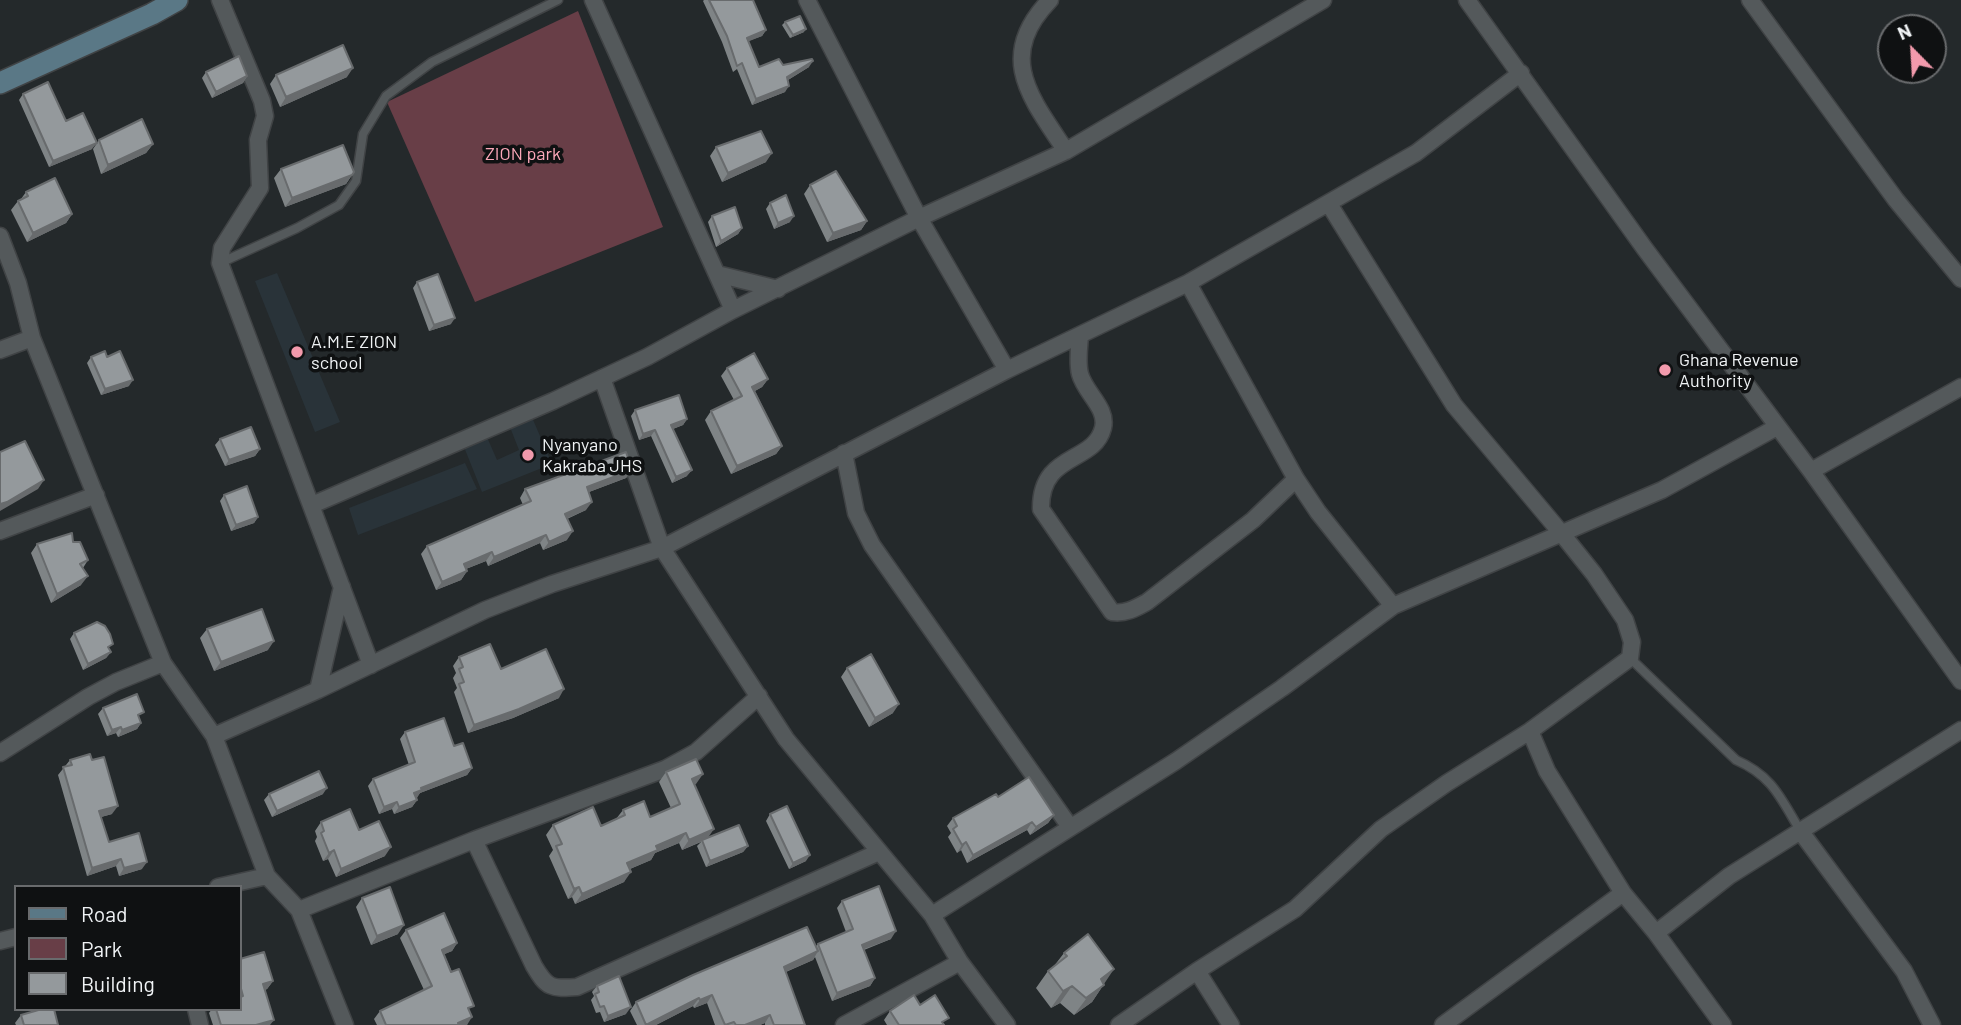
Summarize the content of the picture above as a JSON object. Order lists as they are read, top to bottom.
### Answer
{
  "parks": ["ZION park"],
  "places": ["A.M.E ZION school", "Ghana Revenue Authority", "Nyanyano Kakraba JHS"],
  "legend": ["Road", "Park", "Building"],
  "north": "top left"
}
